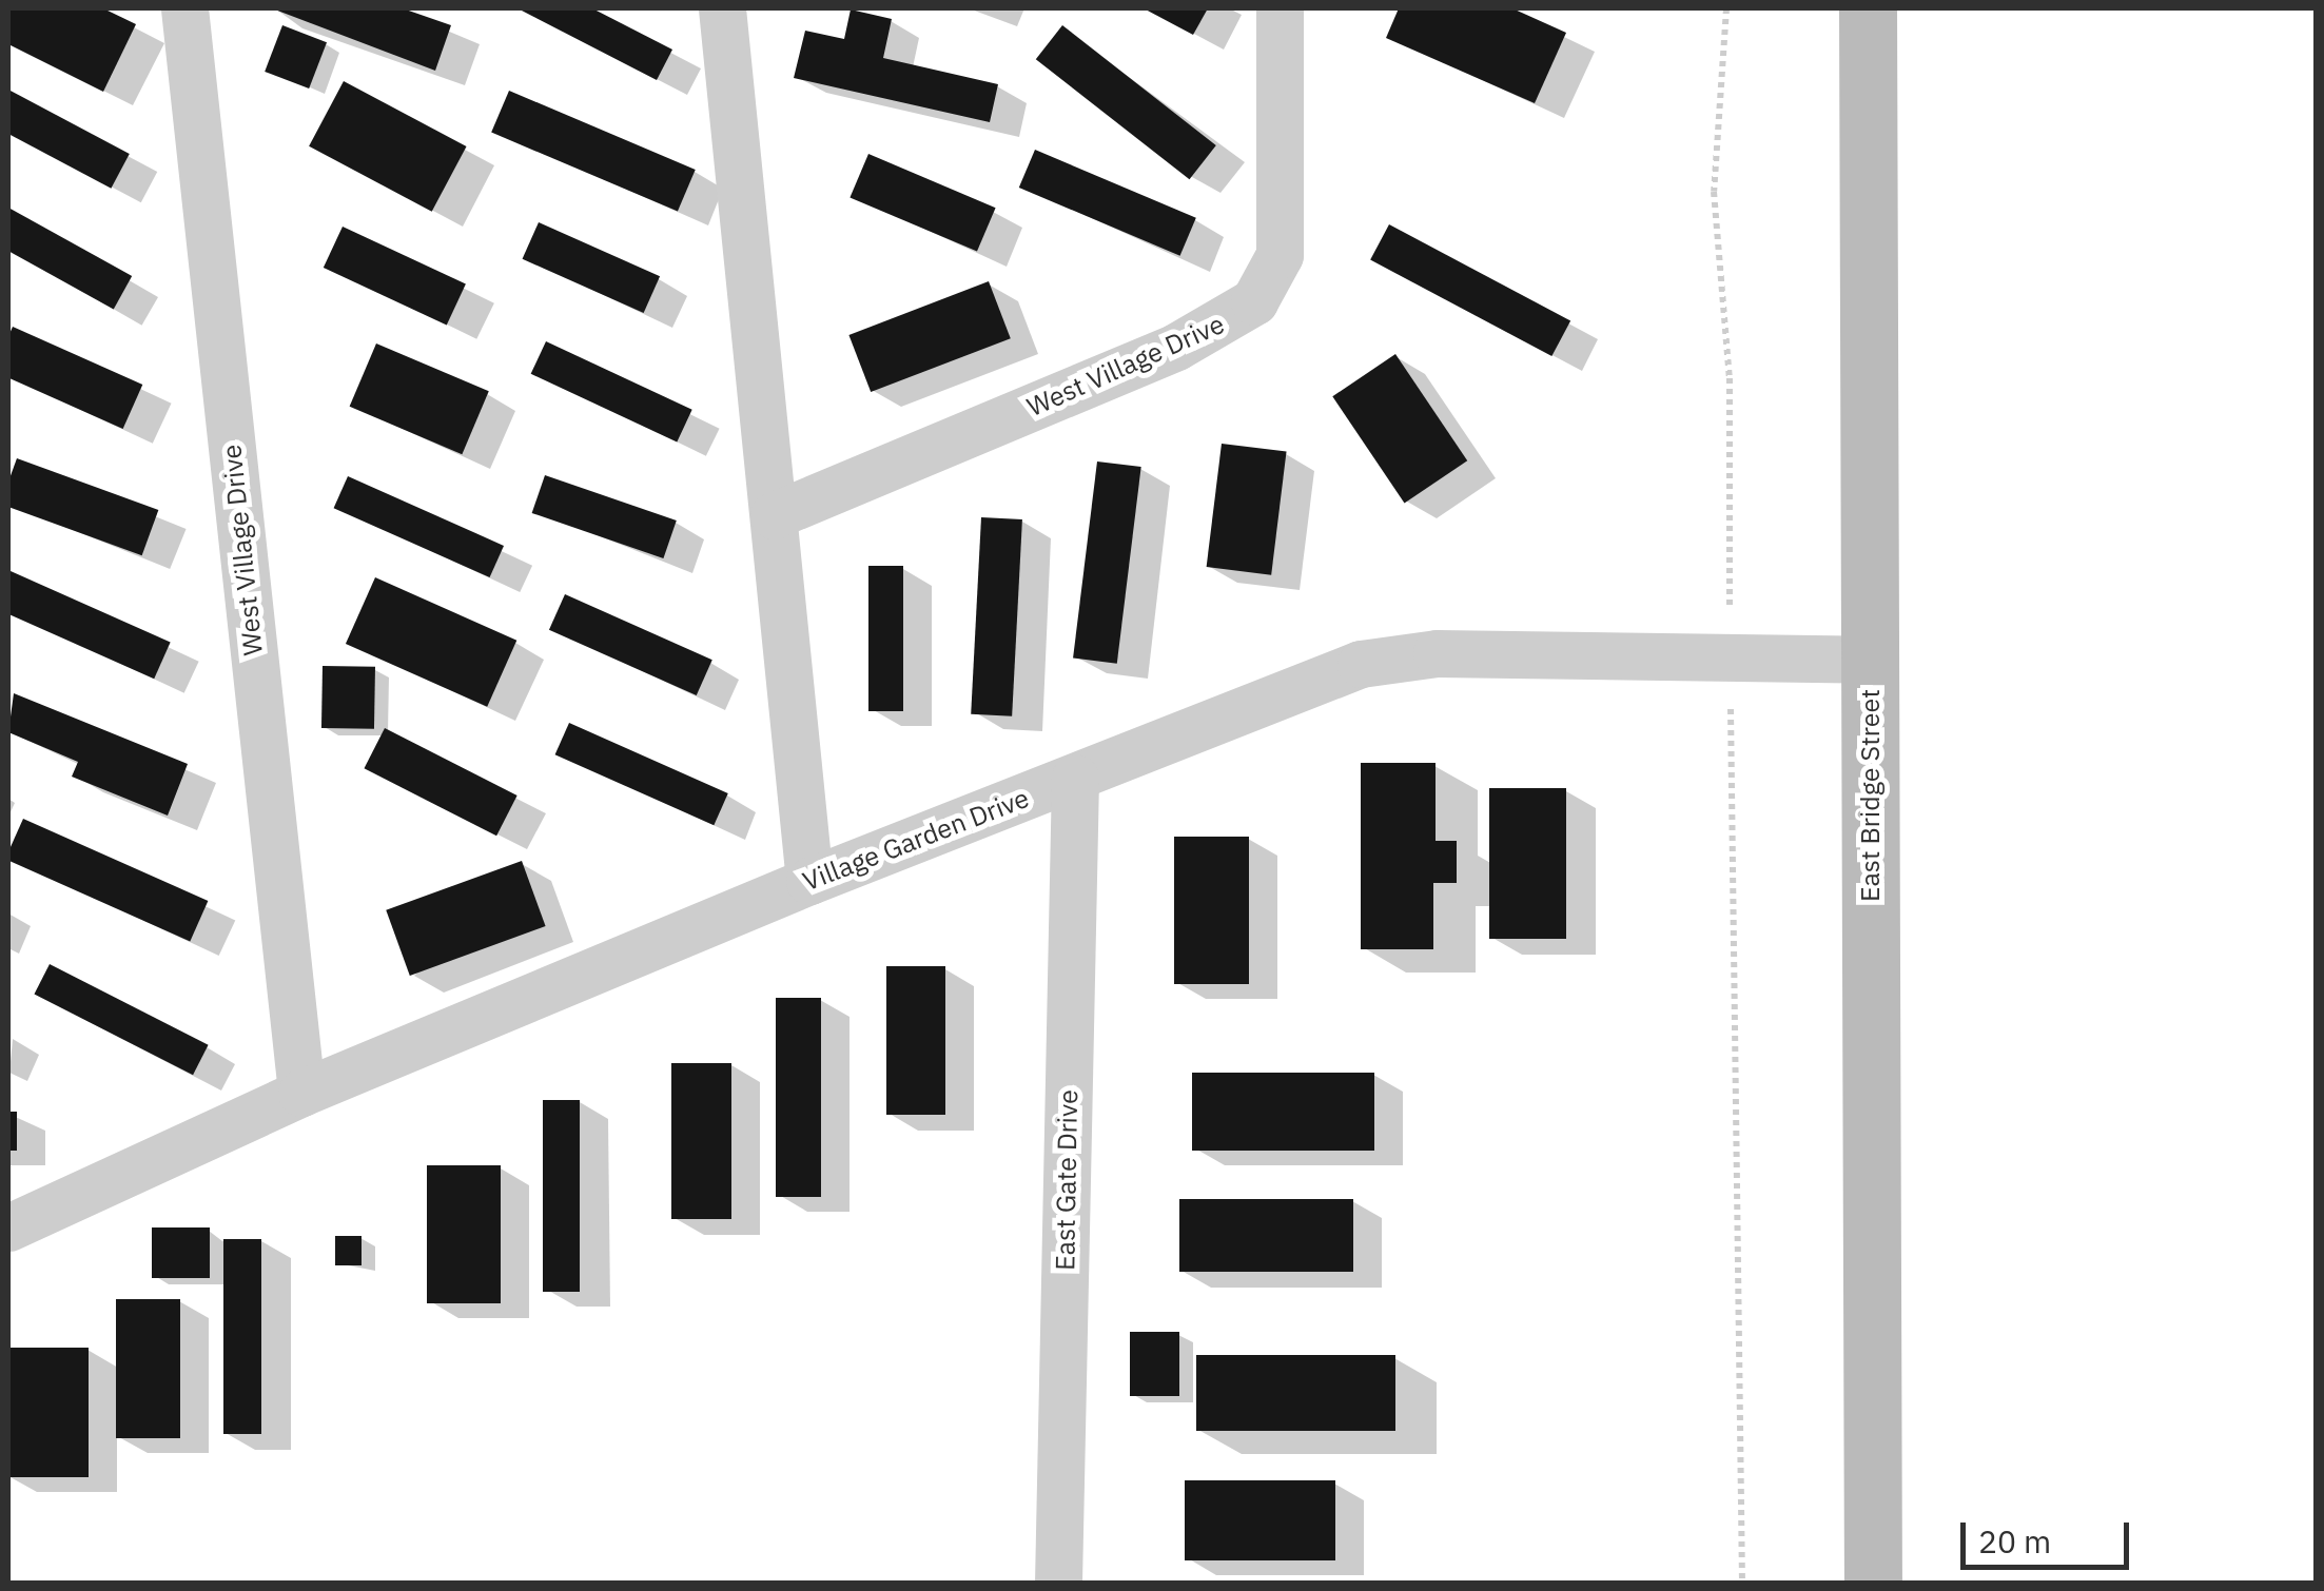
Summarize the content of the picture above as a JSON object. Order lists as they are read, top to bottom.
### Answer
{
  "streets": {
    "main road": ["East Bridge Street"],
    "street": ["West Village Drive", "Village Garden Drive", "East Gate Drive"]
  },
  "crossings": [
    ["West Village Drive", "Village Garden Drive"],
    ["East Bridge Street", "Village Garden Drive"],
    ["Village Garden Drive", "East Gate Drive"]
  ],
  "scale_bar": "20 m"
}
